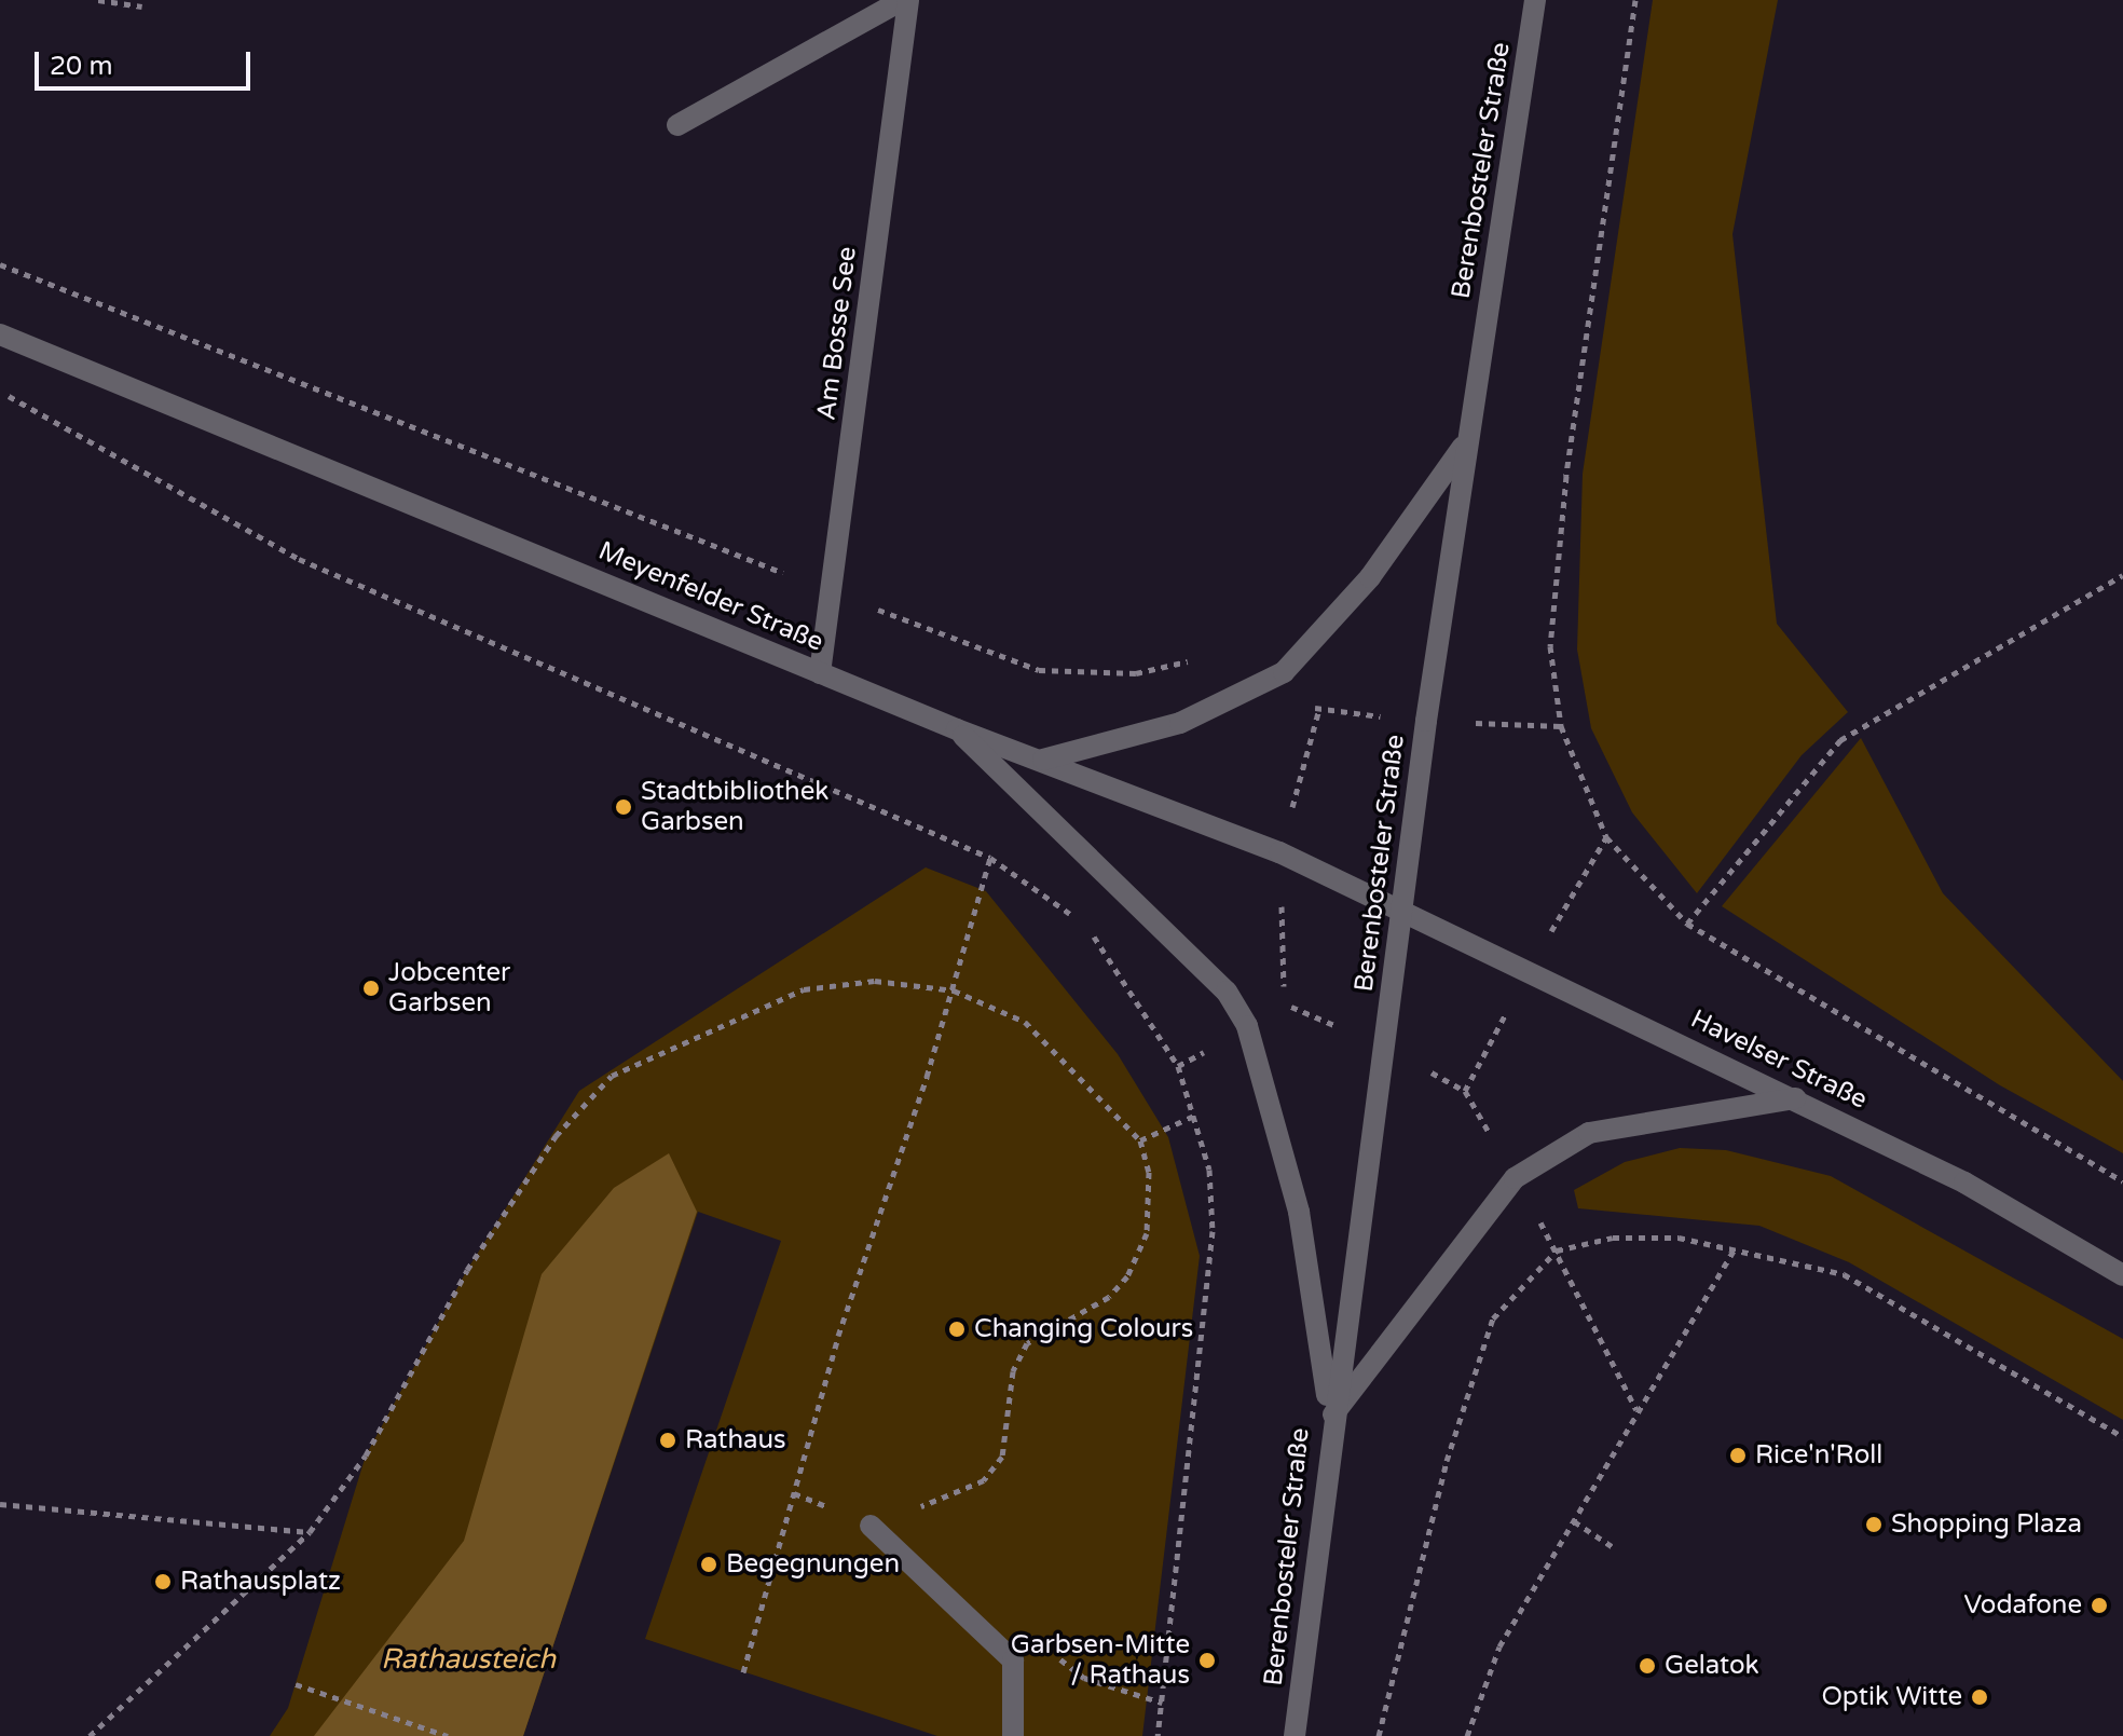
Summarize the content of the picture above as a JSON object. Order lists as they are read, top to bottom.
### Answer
{
  "streets": {
    "street": [
      "Berenbosteler Straße",
      "Am Bosse See",
      "Meyenfelder Straße",
      "Havelser Straße"
    ]
  },
  "crossings": [
    ["Berenbosteler Straße", "Meyenfelder Straße"],
    ["Berenbosteler Straße", "Havelser Straße"],
    ["Am Bosse See", "Meyenfelder Straße"],
    ["Meyenfelder Straße", "Havelser Straße"]
  ],
  "water": ["Rathausteich"],
  "places": [
    "Stadtbibliothek Garbsen",
    "Jobcenter Garbsen",
    "Changing Colours",
    "Rathaus",
    "Rice'n'Roll",
    "Shopping Plaza",
    "Begegnungen",
    "Rathausplatz",
    "Vodafone",
    "Garbsen-Mitte / Rathaus",
    "Gelatok",
    "Optik Witte"
  ],
  "scale_bar": "20 m"
}
